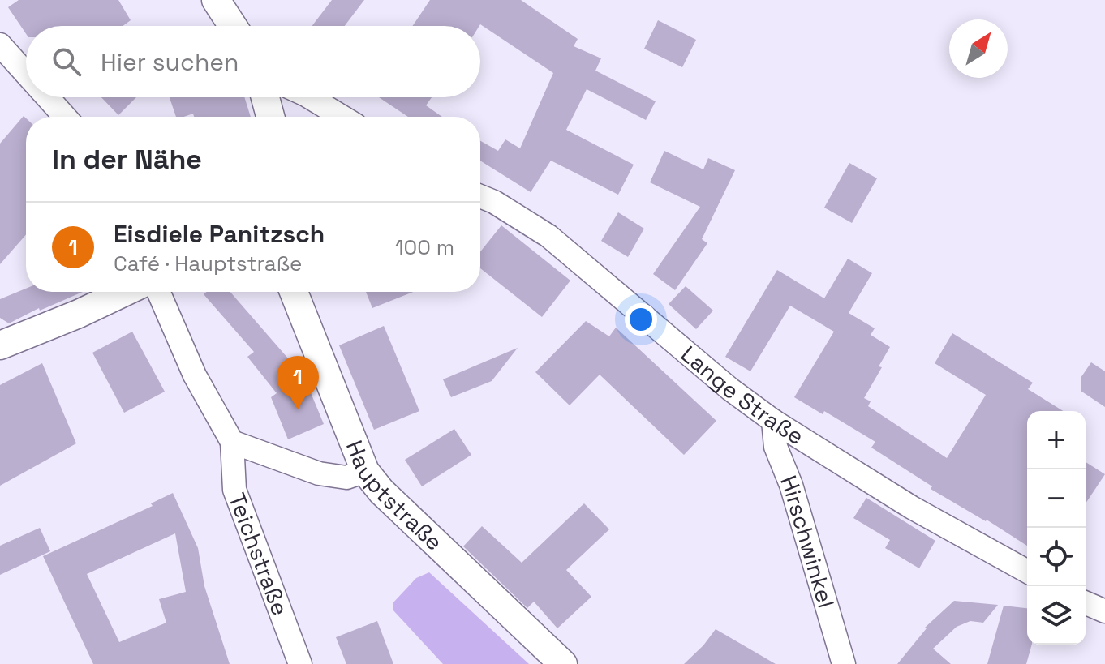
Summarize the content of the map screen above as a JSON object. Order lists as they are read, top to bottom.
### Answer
{
  "streets": {
    "street": [
      "Lange Straße",
      "Hauptstraße",
      "Hirschwinkel",
      "Teichstraße"
    ]
  },
  "crossings": [
    ["Lange Straße", "Hirschwinkel"]
  ],
  "north": "top right",
  "page": {
    "search": "Hier suchen",
    "heading": "In der Nähe",
    "list": [
      {
        "mark": "1",
        "name": "Eisdiele Panitzsch",
        "note": "Café · Hauptstraße",
        "value": "100 m"
      }
    ],
    "pins": "1",
    "map_buttons": ["+", "−"]
  }
}
